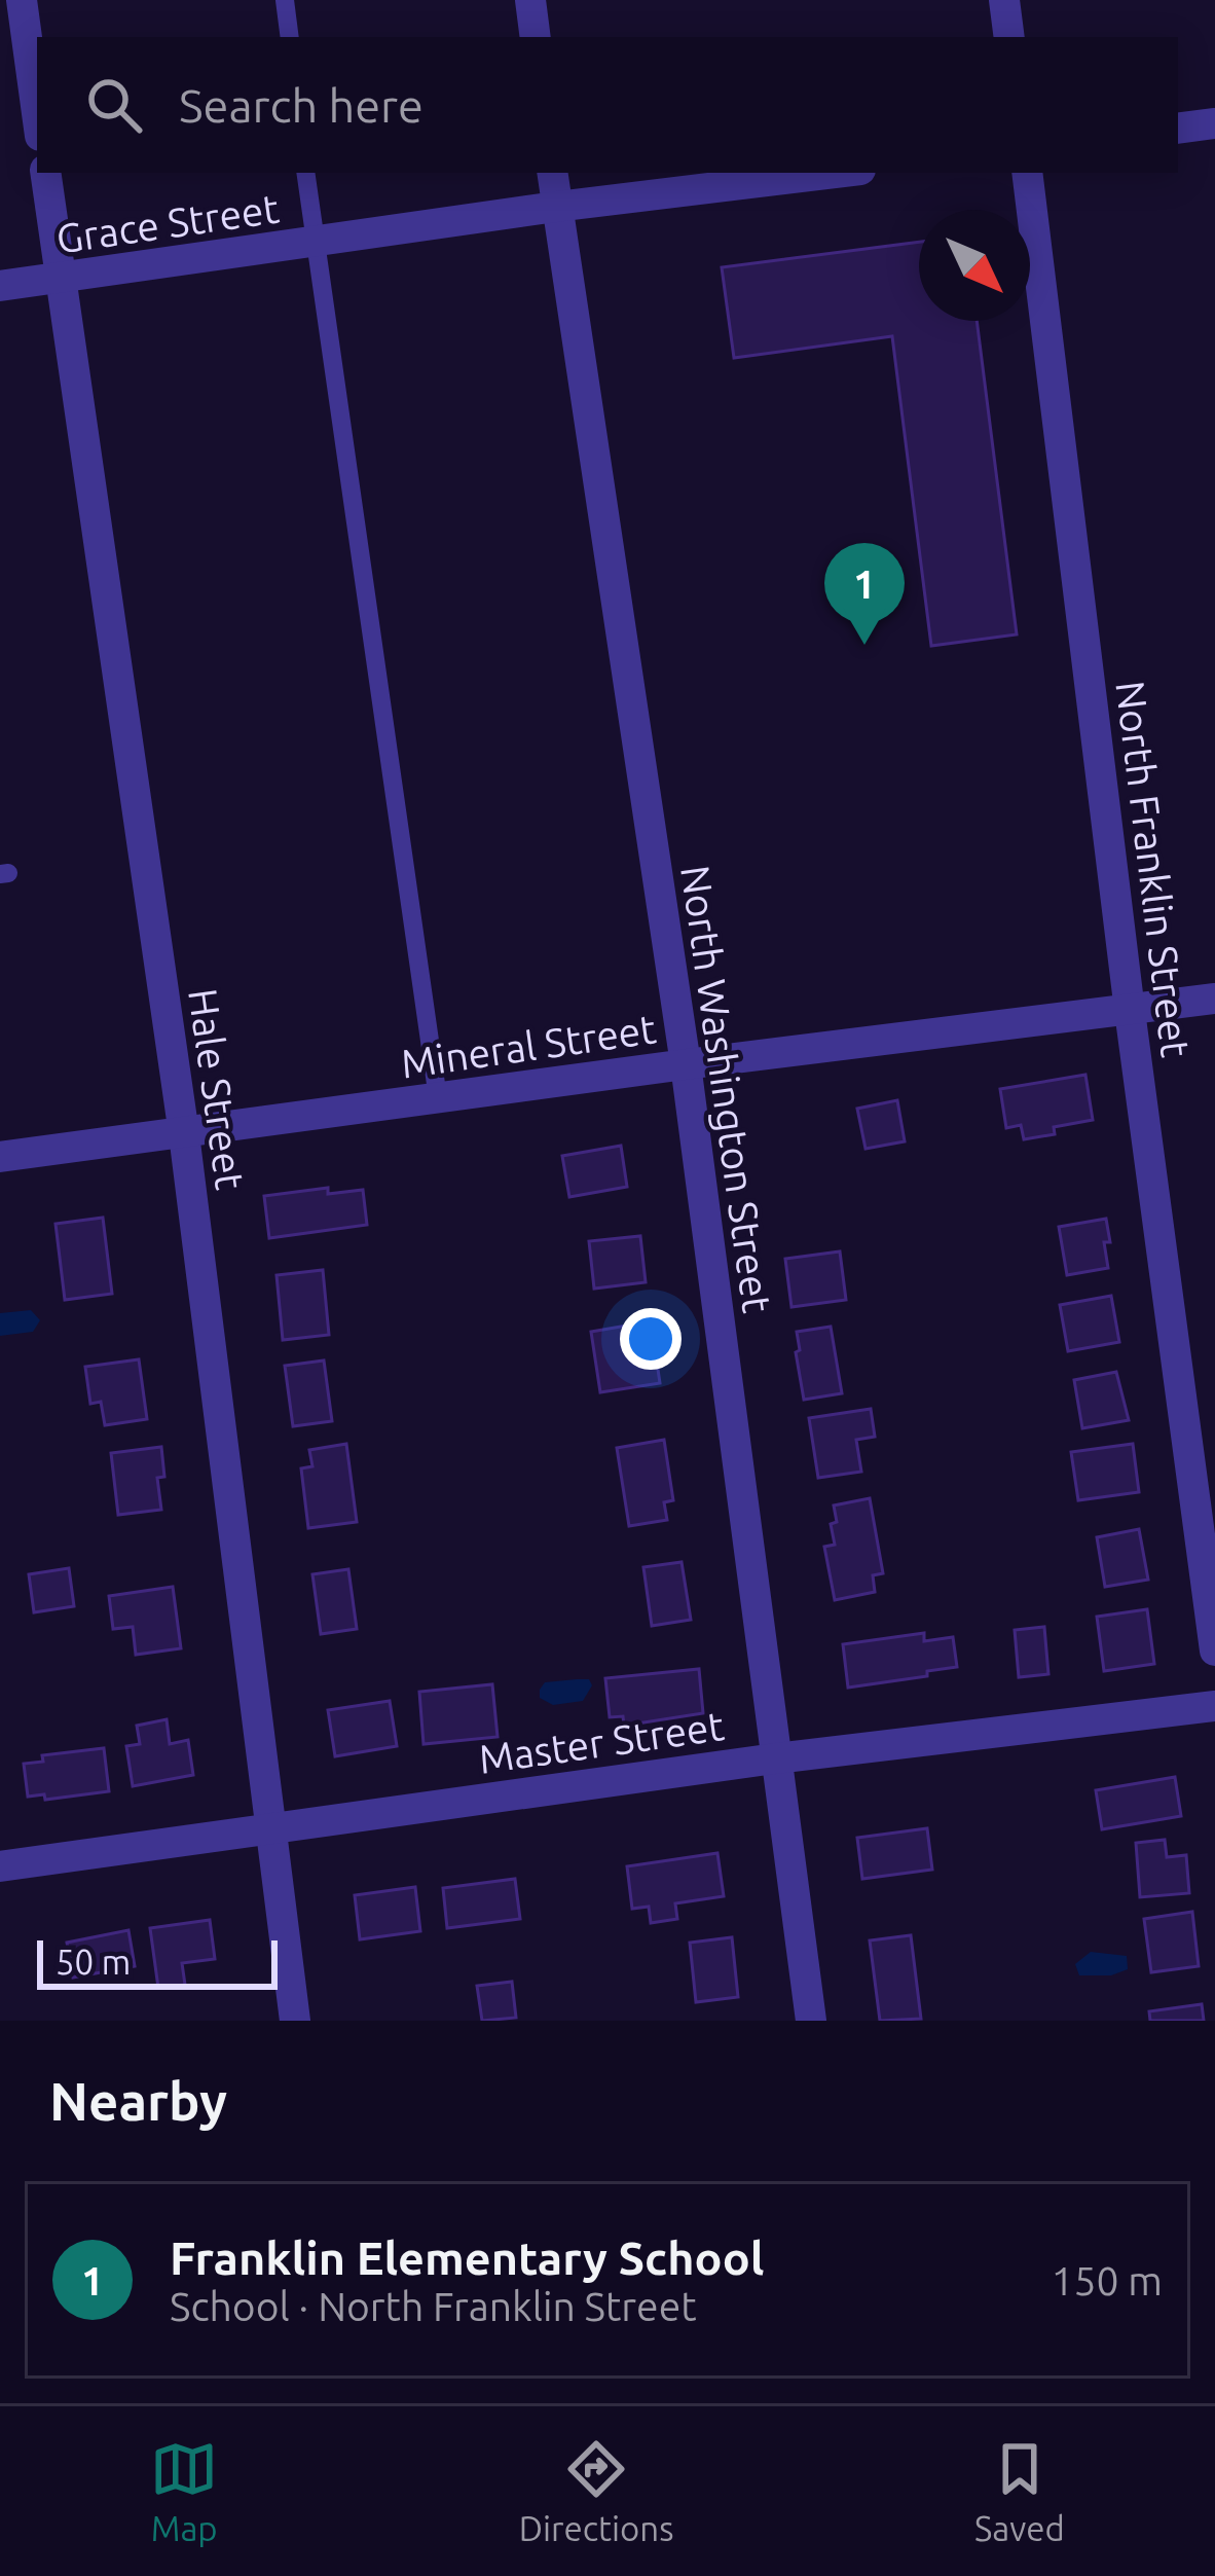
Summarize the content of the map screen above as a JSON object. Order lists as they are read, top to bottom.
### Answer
{
  "streets": {
    "street": [
      "Grace Street",
      "North Franklin Street",
      "Mineral Street",
      "Hale Street",
      "North Washington Street",
      "Master Street"
    ]
  },
  "crossings": [
    ["Grace Street", "Hale Street"],
    ["Grace Street", "North Washington Street"],
    ["North Franklin Street", "Mineral Street"],
    ["Mineral Street", "Hale Street"],
    ["Mineral Street", "North Washington Street"],
    ["Hale Street", "Master Street"],
    ["North Washington Street", "Master Street"]
  ],
  "scale_bar": "50 m",
  "north": "bottom right",
  "page": {
    "search": "Search here",
    "pins": "1",
    "scale": "50 m",
    "heading": "Nearby",
    "list": [
      {
        "mark": "1",
        "name": "Franklin Elementary School",
        "note": "School · North Franklin Street",
        "value": "150 m"
      }
    ],
    "nav": ["Map", "Directions", "Saved"]
  }
}
